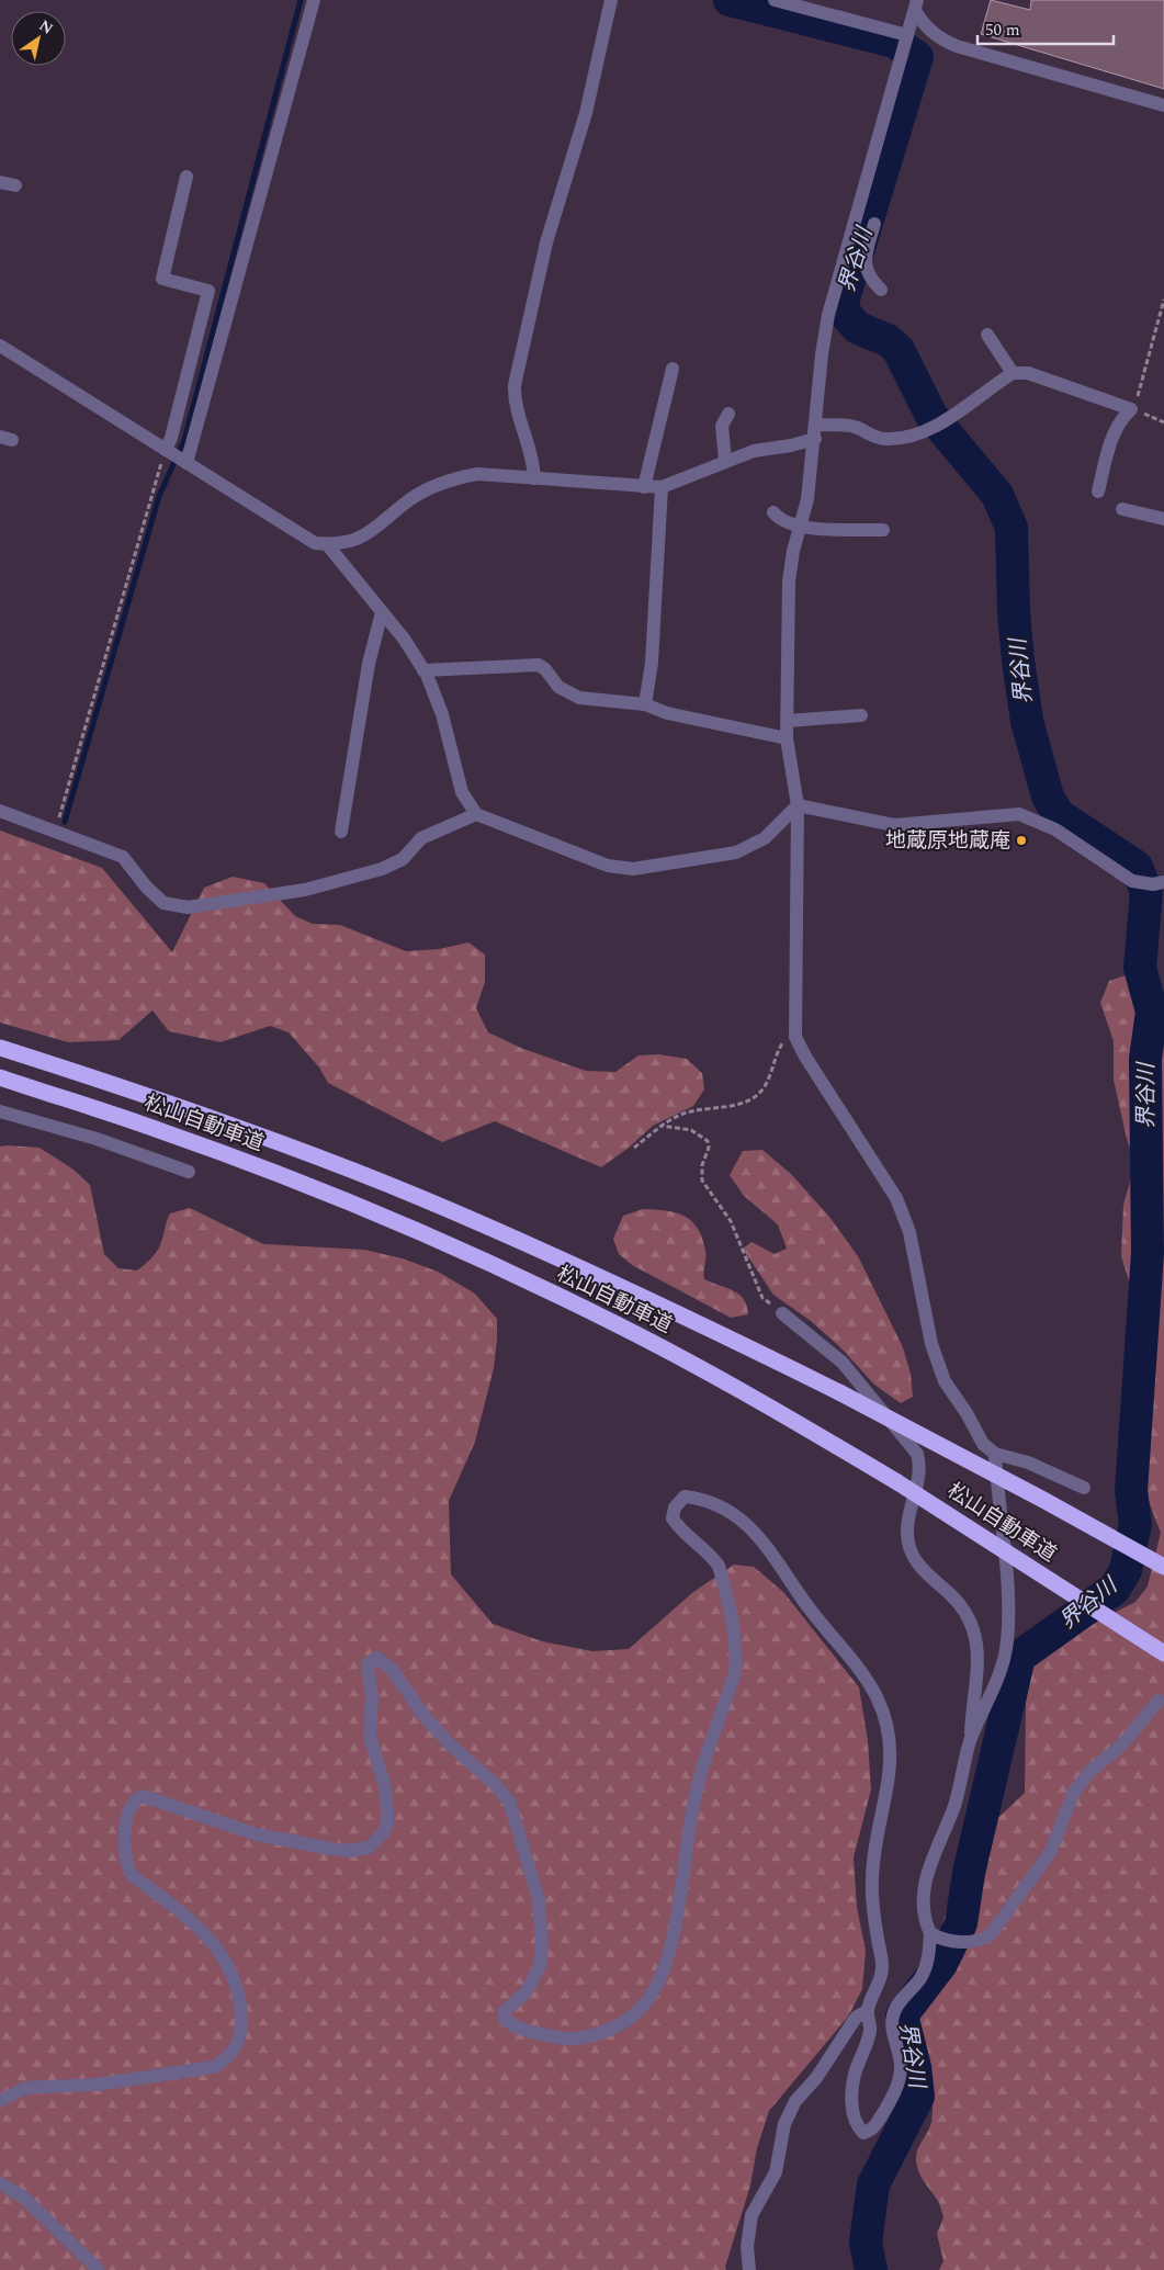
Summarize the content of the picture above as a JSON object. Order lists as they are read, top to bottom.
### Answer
{
  "streets": {
    "highway": ["松山自動車道"]
  },
  "water": ["界谷川"],
  "places": ["地蔵原地蔵庵"],
  "scale_bar": "50 m",
  "north": "top right"
}
